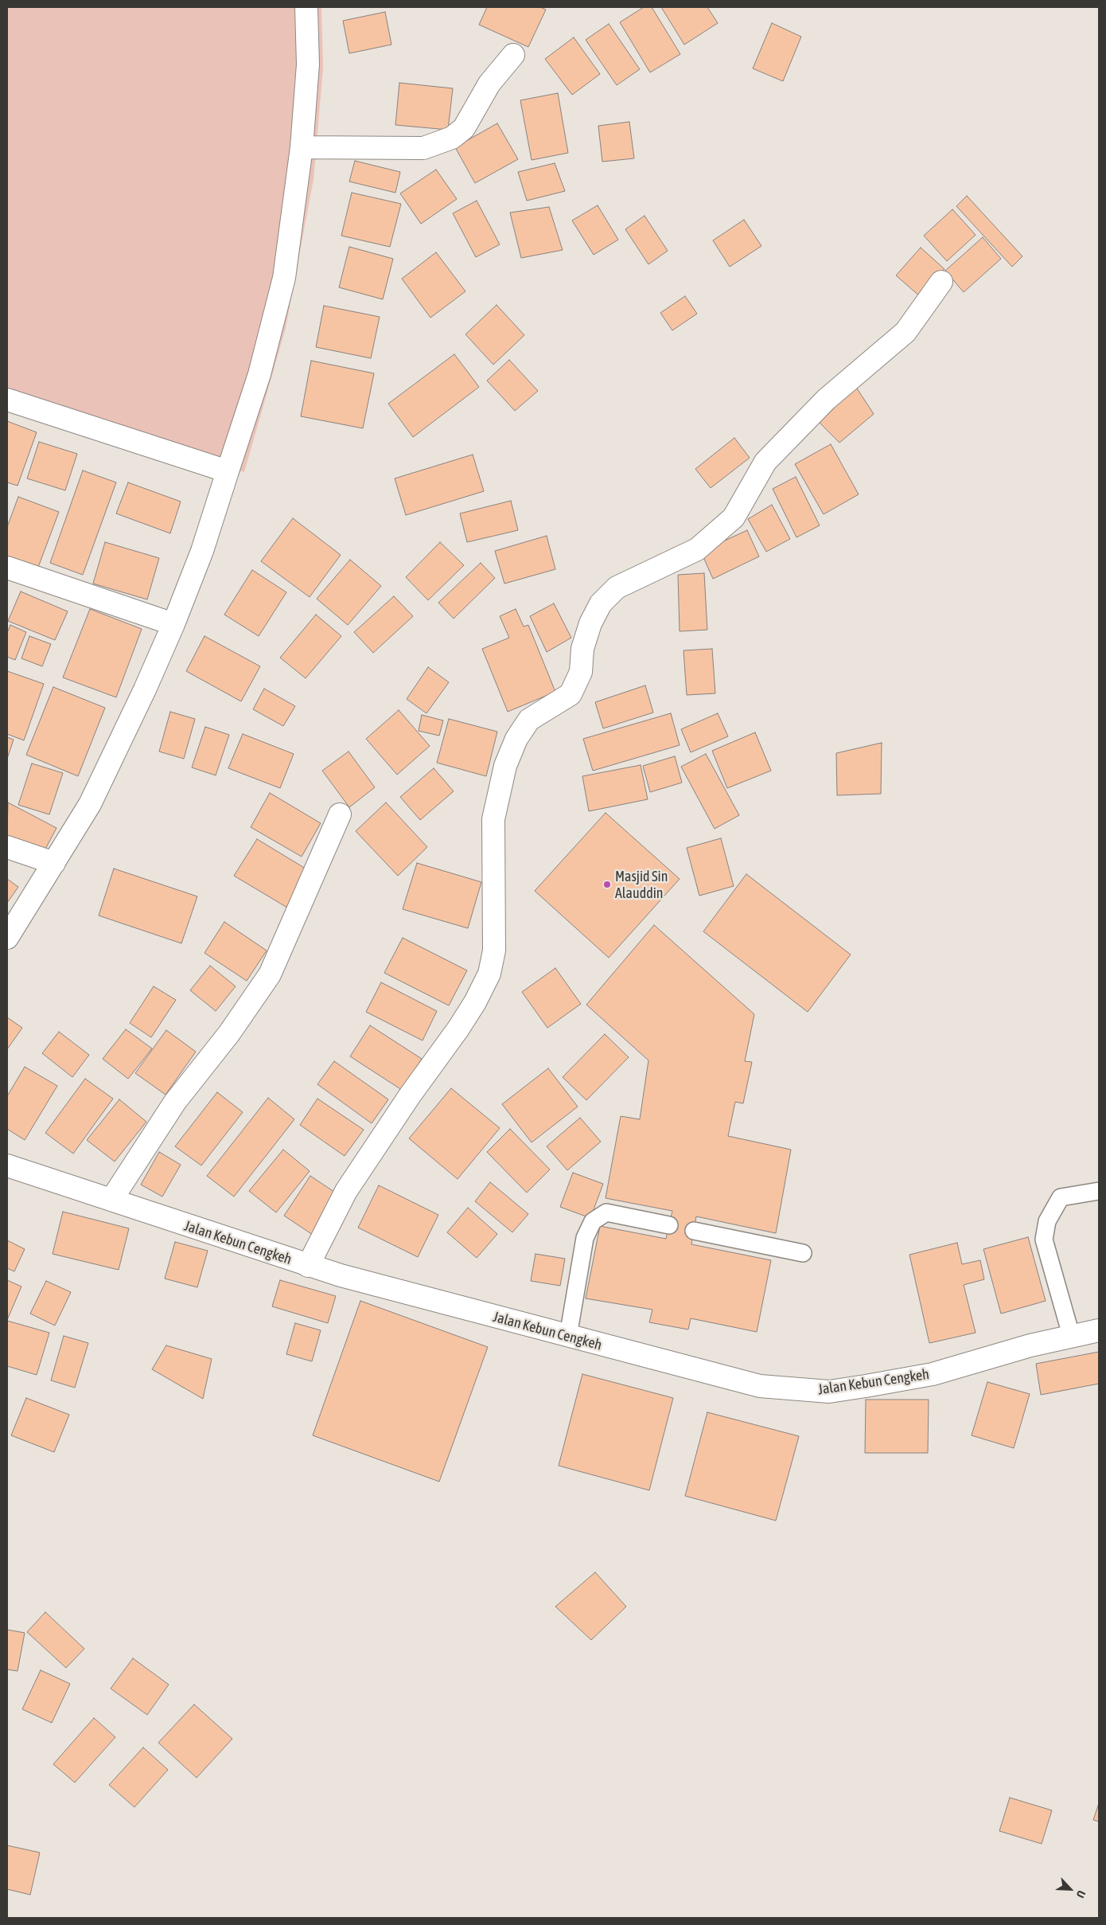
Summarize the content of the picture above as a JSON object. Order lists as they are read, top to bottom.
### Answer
{
  "streets": {
    "street": ["Jalan Kebun Cengkeh"]
  },
  "places": ["Masjid Sin Alauddin"],
  "north": "bottom right"
}
